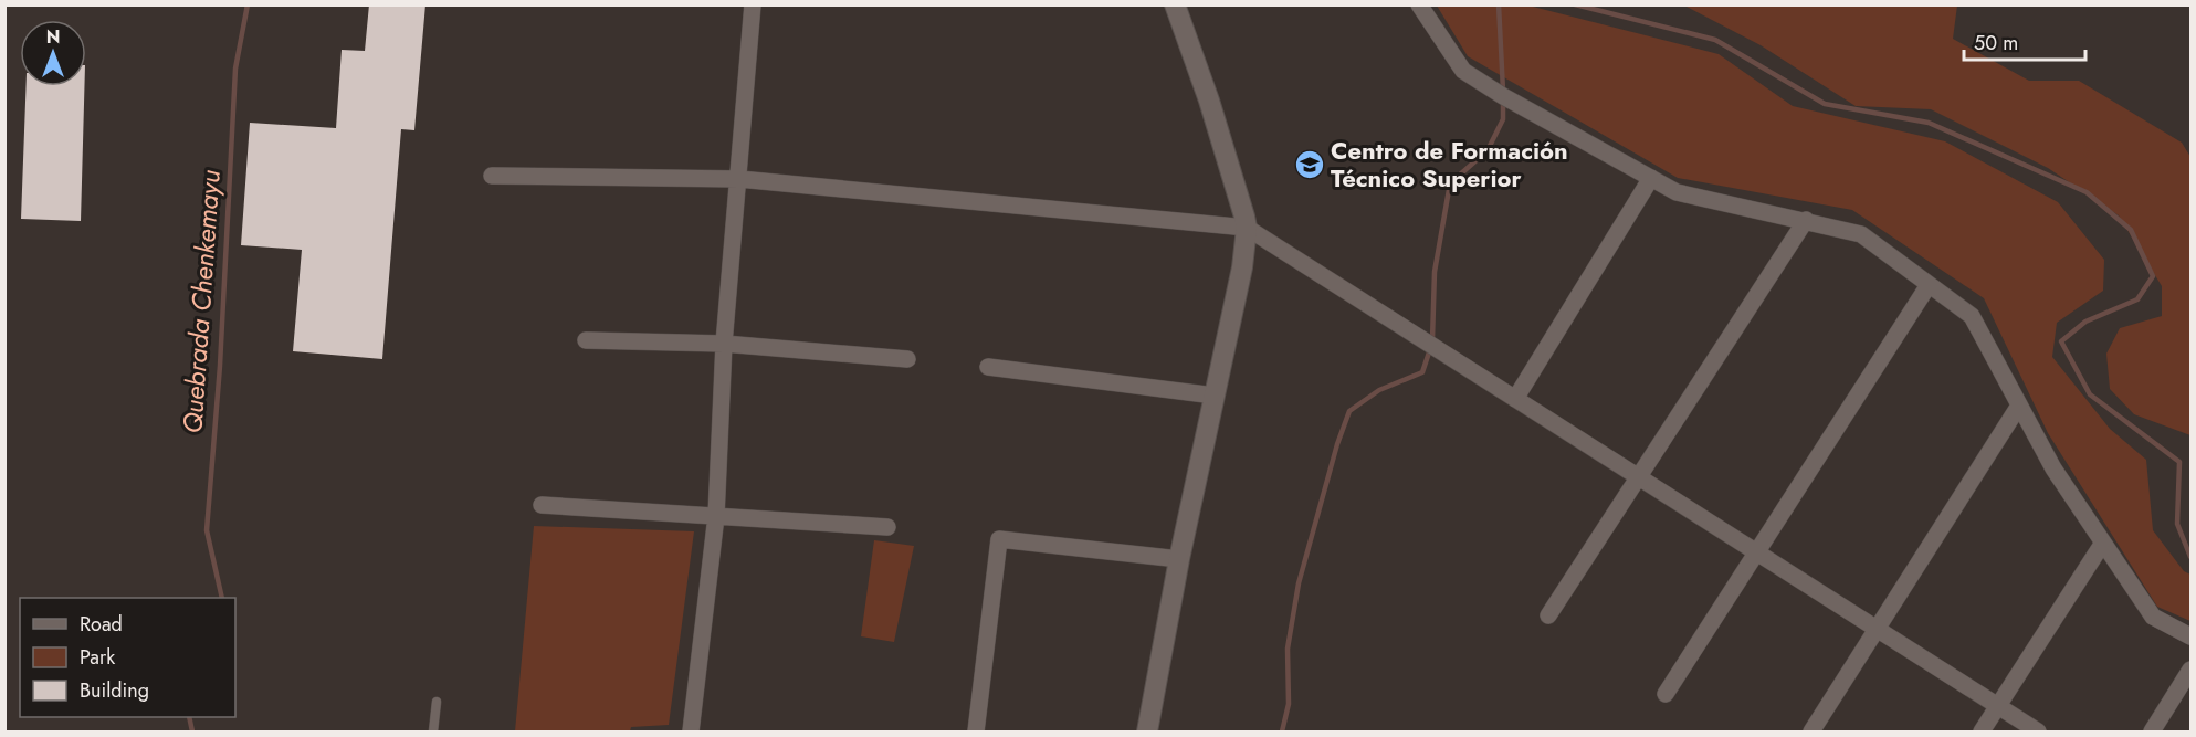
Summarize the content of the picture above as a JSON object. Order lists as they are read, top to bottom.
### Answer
{
  "water": ["Quebrada Chenkemayu"],
  "places": {
    "school or university": ["Centro de Formación Técnico Superior"]
  },
  "legend": ["Road", "Park", "Building"],
  "scale_bar": "50 m",
  "north": "top"
}
